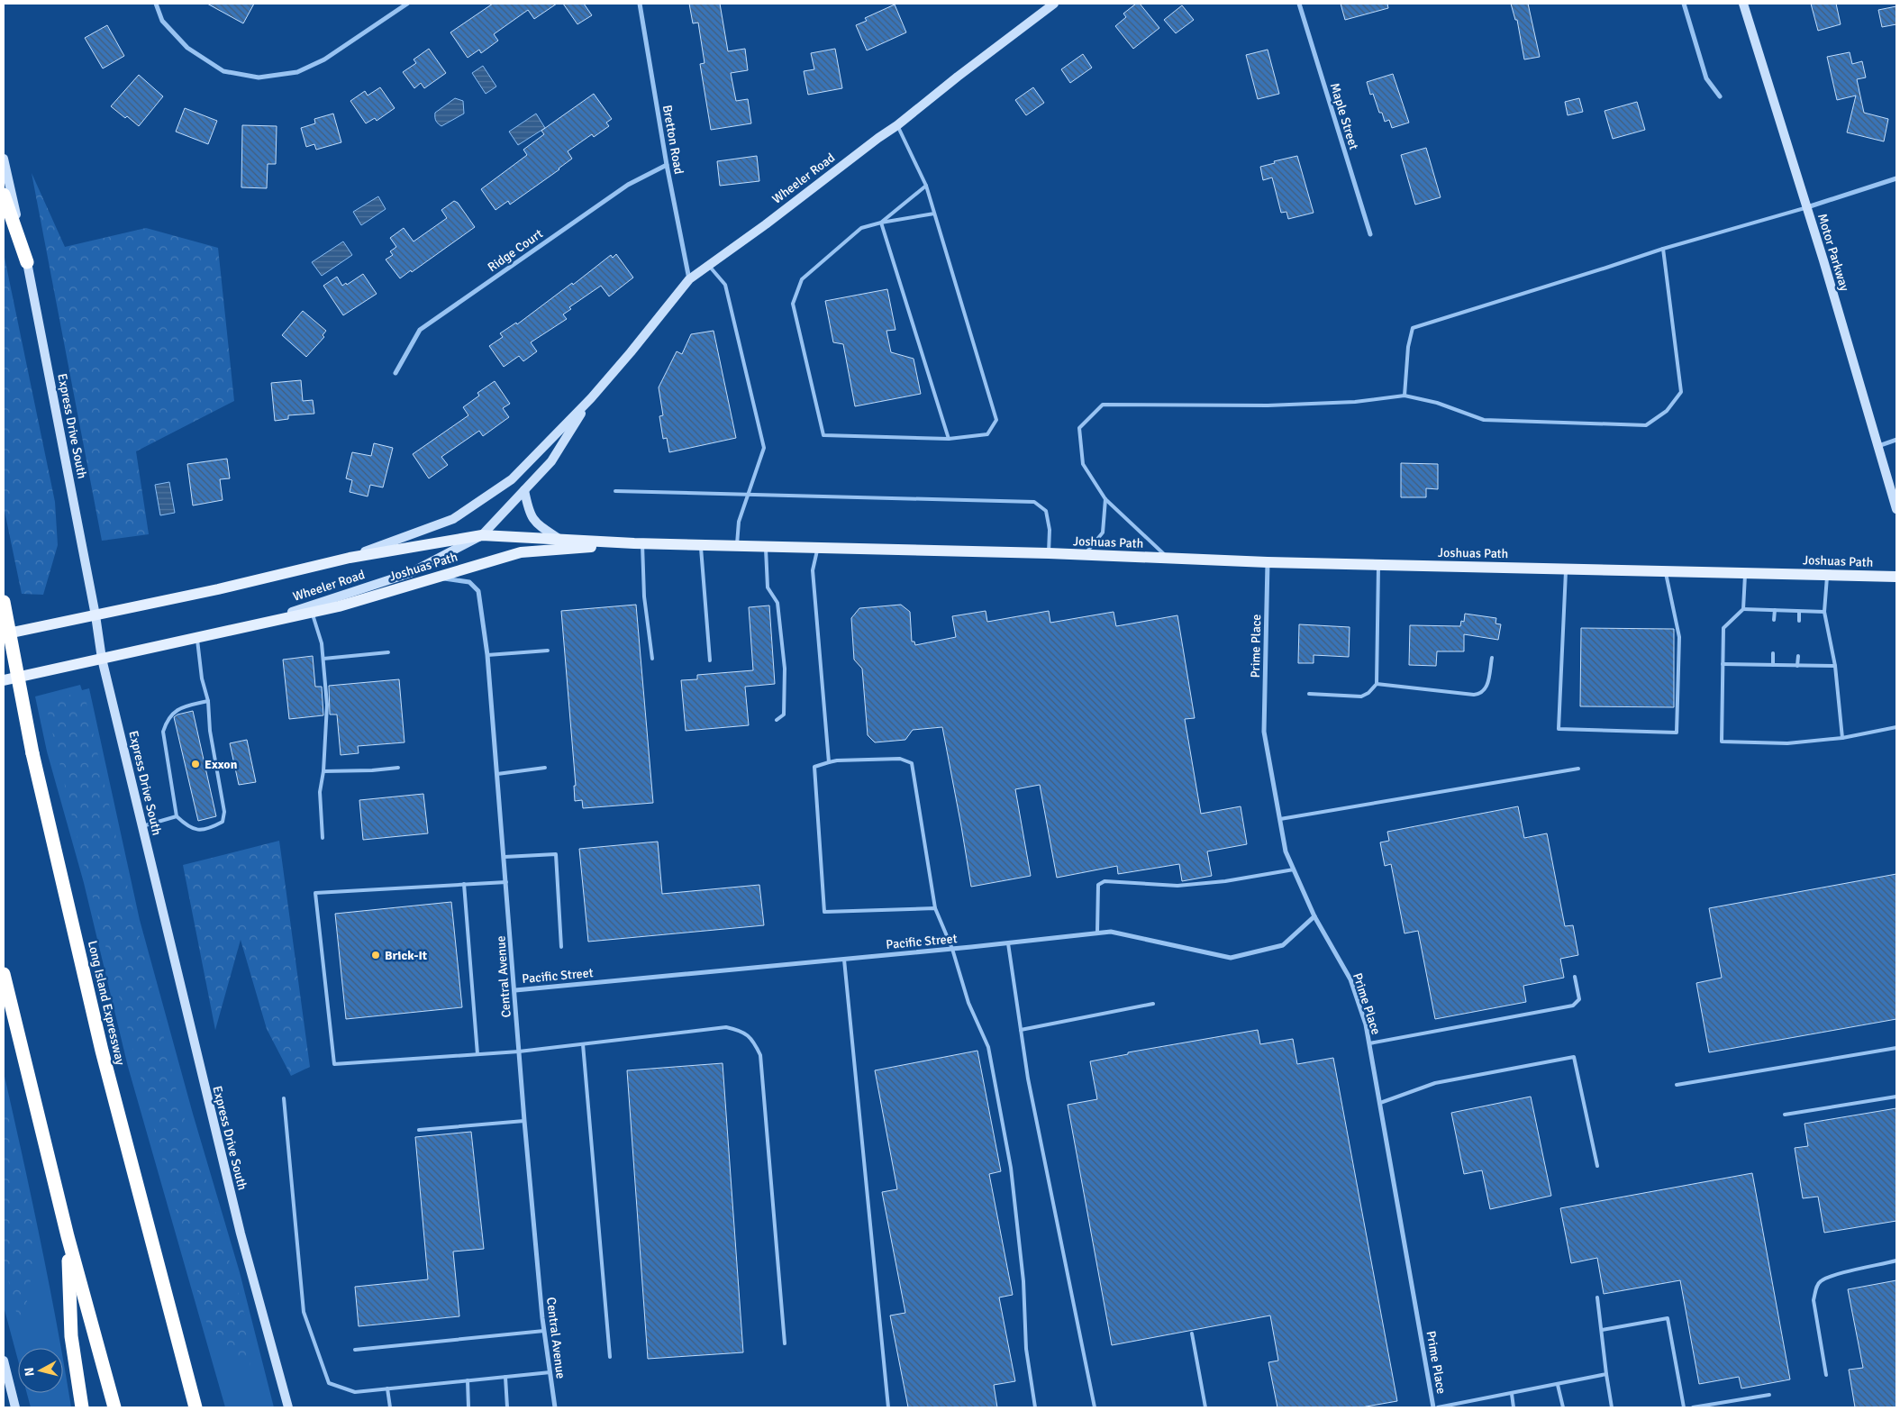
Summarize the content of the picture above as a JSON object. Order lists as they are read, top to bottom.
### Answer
{
  "streets": {
    "highway": ["Long Island Expressway"],
    "main road": [
      "Wheeler Road",
      "Motor Parkway",
      "Express Drive South",
      "Joshuas Path"
    ],
    "street": [
      "Maple Street",
      "Bretton Road",
      "Ridge Court",
      "Prime Place",
      "Pacific Street",
      "Central Avenue"
    ]
  },
  "crossings": [
    ["Bretton Road", "Wheeler Road"],
    ["Bretton Road", "Ridge Court"],
    ["Wheeler Road", "Express Drive South"],
    ["Wheeler Road", "Joshuas Path"],
    ["Joshuas Path", "Prime Place"],
    ["Joshuas Path", "Central Avenue"],
    ["Prime Place", "Pacific Street"],
    ["Pacific Street", "Central Avenue"]
  ],
  "places": ["Exxon", "Brick-It"],
  "north": "left"
}
